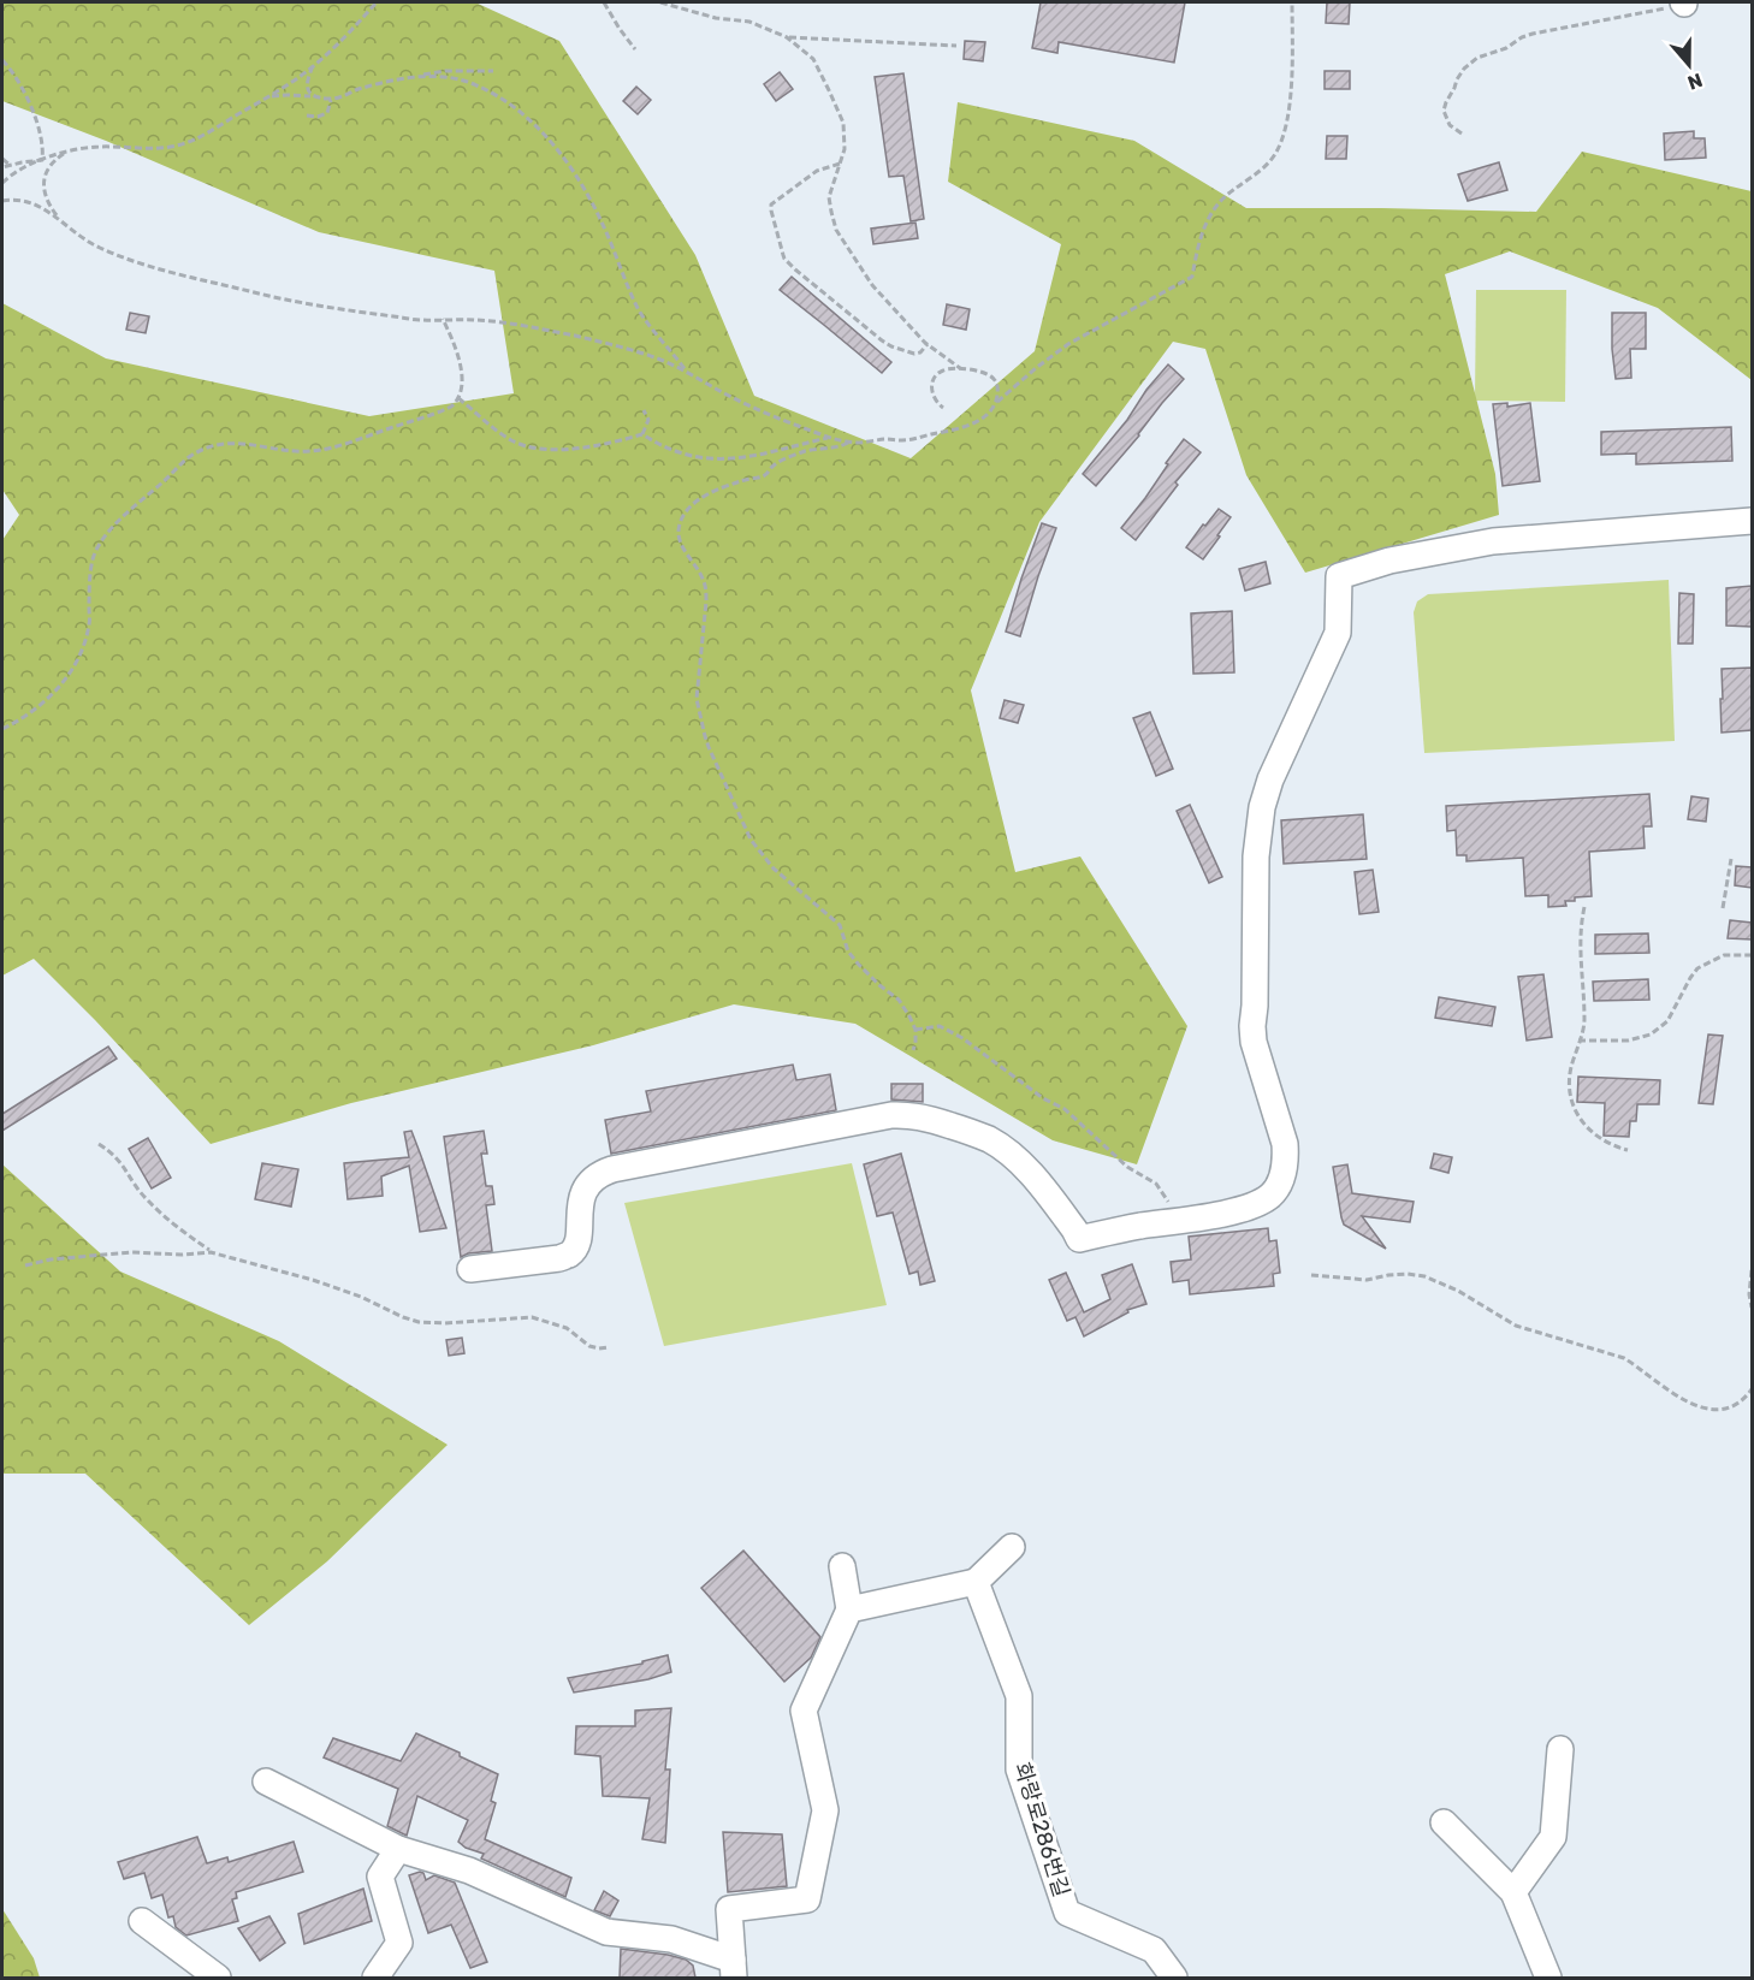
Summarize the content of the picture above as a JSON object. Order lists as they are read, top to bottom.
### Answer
{
  "streets": {
    "street": ["화랑로286번길"]
  },
  "north": "bottom"
}
